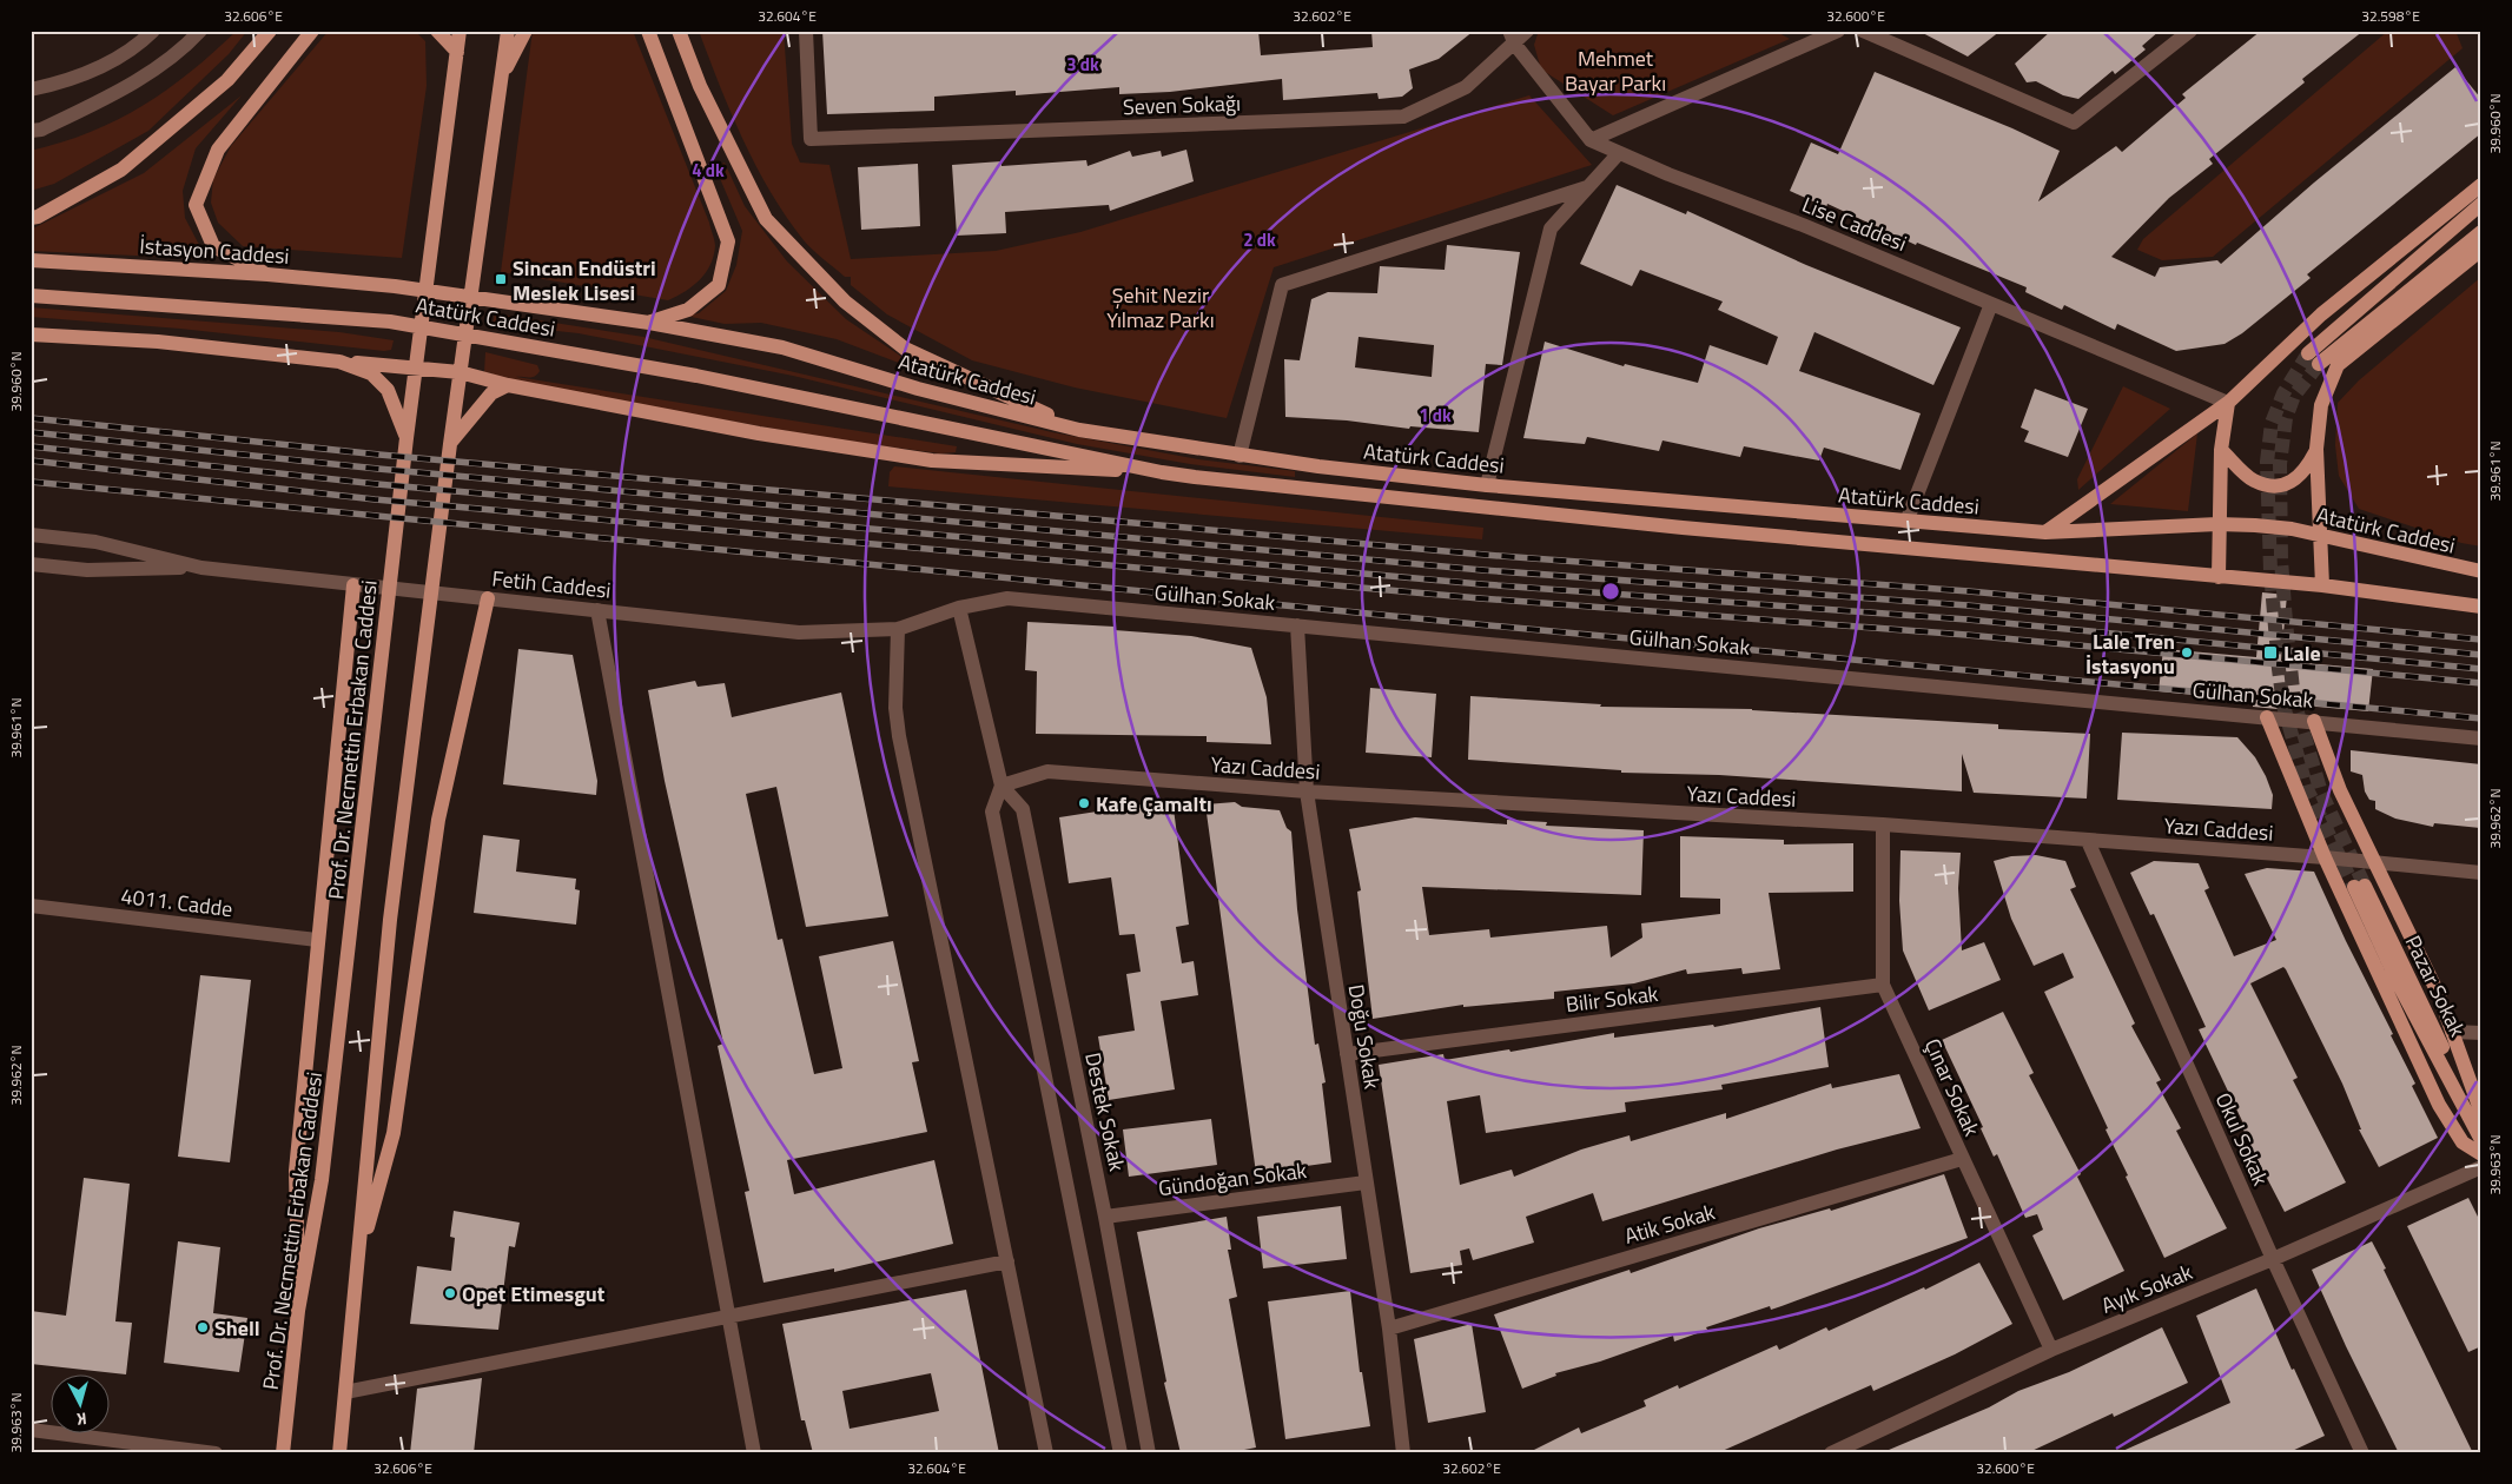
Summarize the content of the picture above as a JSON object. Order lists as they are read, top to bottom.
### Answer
{
  "streets": {
    "main road": [
      "İstasyon Caddesi",
      "Atatürk Caddesi",
      "Prof. Dr. Necmettin Erbakan Caddesi",
      "Pazar Sokak"
    ],
    "street": [
      "Seven Sokağı",
      "Lise Caddesi",
      "Fetih Caddesi",
      "Gülhan Sokak",
      "Yazı Caddesi",
      "4011. Cadde",
      "Bilir Sokak",
      "Doğu Sokak",
      "Çınar Sokak",
      "Destek Sokak",
      "Okul Sokak",
      "Gündoğan Sokak",
      "Atik Sokak",
      "Ayık Sokak"
    ]
  },
  "crossings": [
    ["Seven Sokağı", "Lise Caddesi"],
    ["İstasyon Caddesi", "Atatürk Caddesi"],
    ["Fetih Caddesi", "Gülhan Sokak"],
    ["Gülhan Sokak", "Doğu Sokak"],
    ["Gülhan Sokak", "Destek Sokak"],
    ["Yazı Caddesi", "Doğu Sokak"],
    ["Yazı Caddesi", "Çınar Sokak"],
    ["Yazı Caddesi", "Destek Sokak"],
    ["Yazı Caddesi", "Okul Sokak"],
    ["Bilir Sokak", "Doğu Sokak"],
    ["Bilir Sokak", "Çınar Sokak"],
    ["Doğu Sokak", "Gündoğan Sokak"],
    ["Doğu Sokak", "Atik Sokak"],
    ["Çınar Sokak", "Atik Sokak"],
    ["Çınar Sokak", "Ayık Sokak"],
    ["Destek Sokak", "Gündoğan Sokak"],
    ["Okul Sokak", "Ayık Sokak"]
  ],
  "parks": ["Mehmet Bayar Parkı", "Şehit Nezir Yılmaz Parkı"],
  "places": {
    "transit": ["Sincan Endüstri Meslek Lisesi", "Lale"],
    "other": [
      "Lale Tren İstasyonu",
      "Kafe Çamaltı",
      "Opet Etimesgut",
      "Shell"
    ]
  },
  "north": "bottom",
  "coordinates": [
    "32.606°E",
    "32.604°E",
    "32.602°E",
    "32.600°E",
    "32.598°E",
    "39.960°N",
    "39.961°N",
    "39.962°N",
    "39.963°N"
  ],
  "rings": [
    "3 dk",
    "4 dk",
    "2 dk",
    "1 dk"
  ]
}
